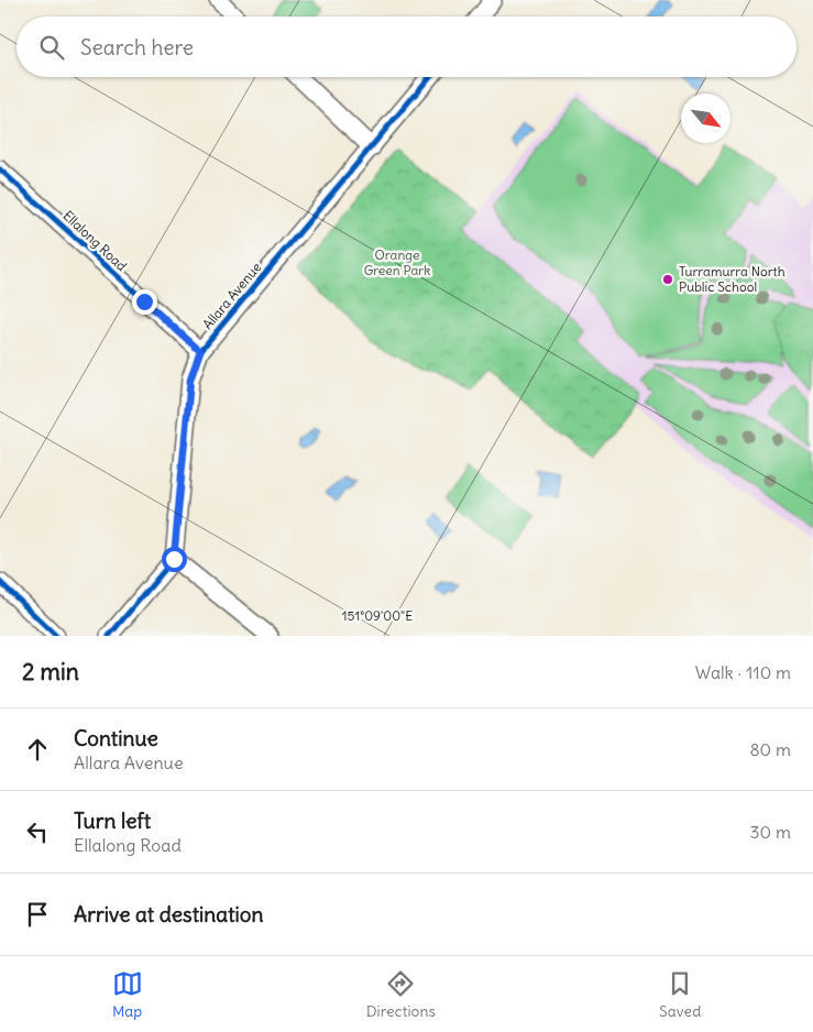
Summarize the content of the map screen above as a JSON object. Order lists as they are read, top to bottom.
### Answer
{
  "streets": {
    "street": ["Ellalong Road", "Allara Avenue"]
  },
  "crossings": [
    ["Ellalong Road", "Allara Avenue"]
  ],
  "parks": ["Orange Green Park"],
  "places": ["Turramurra North Public School"],
  "north": "bottom right",
  "page": {
    "search": "Search here",
    "heading": ["2 min", "Walk · 110 m"],
    "list": [
      ["Continue", "Allara Avenue", "80 m"],
      ["Turn left", "Ellalong Road", "30 m"],
      "Arrive at destination"
    ],
    "nav": ["Map", "Directions", "Saved"]
  },
  "coordinates": ["151°09'00\"E"]
}
